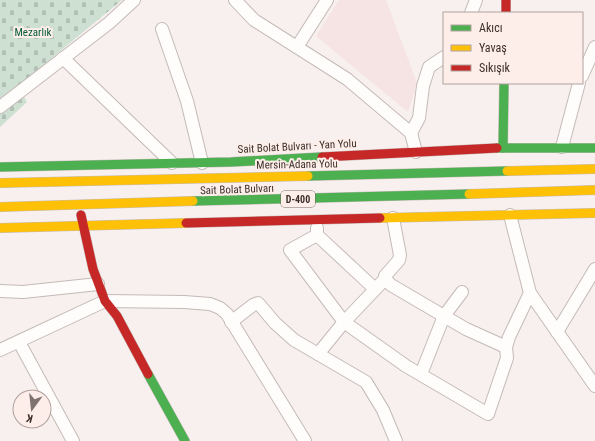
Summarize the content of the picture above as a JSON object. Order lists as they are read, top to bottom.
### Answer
{
  "streets": {
    "main road": [
      "Sait Bolat Bulvarı - Yan Yolu",
      "Mersin-Adana Yolu",
      "Sait Bolat Bulvarı",
      "D-400"
    ]
  },
  "parks": ["Mezarlık"],
  "legend": ["Akıcı", "Yavaş", "Sıkışık"],
  "north": "bottom"
}
